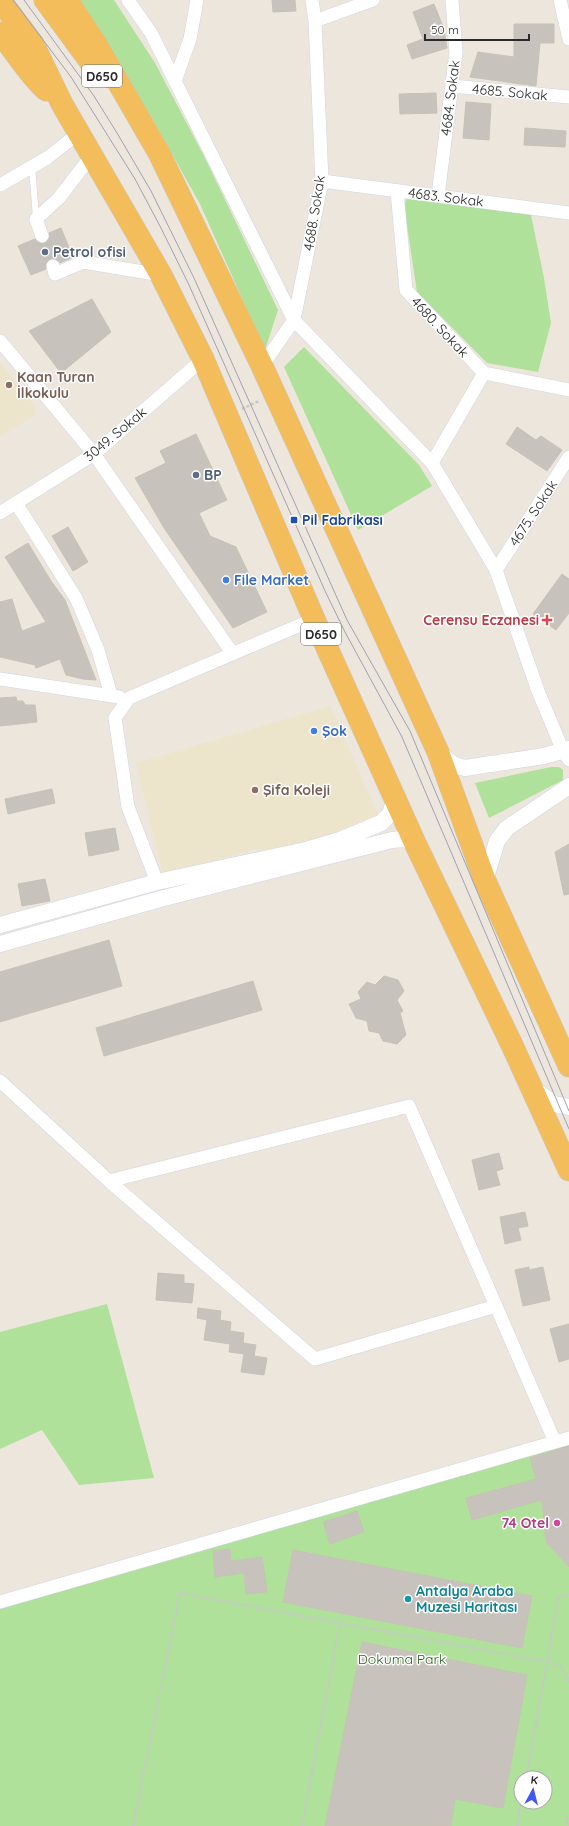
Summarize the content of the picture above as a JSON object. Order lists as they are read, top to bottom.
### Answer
{
  "streets": {
    "highway": ["D650"],
    "street": [
      "4685. Sokak",
      "4684. Sokak",
      "4683. Sokak",
      "4688. Sokak",
      "4680. Sokak",
      "3049. Sokak",
      "4675. Sokak"
    ]
  },
  "crossings": [
    ["D650", "4688. Sokak"],
    ["D650", "3049. Sokak"],
    ["4685. Sokak", "4684. Sokak"],
    ["4684. Sokak", "4683. Sokak"],
    ["4683. Sokak", "4688. Sokak"],
    ["4683. Sokak", "4680. Sokak"]
  ],
  "parks": ["Dokuma Park"],
  "places": {
    "other": [
      "Petrol ofisi",
      "Kaan Turan İlkokulu",
      "BP",
      "File Market",
      "Şok",
      "Şifa Koleji",
      "74 Otel",
      "Antalya Araba Muzesi Haritası"
    ],
    "transit": ["Pil Fabrikası"],
    "health": ["Cerensu Eczanesi"]
  },
  "scale_bar": "50 m",
  "north": "top"
}
